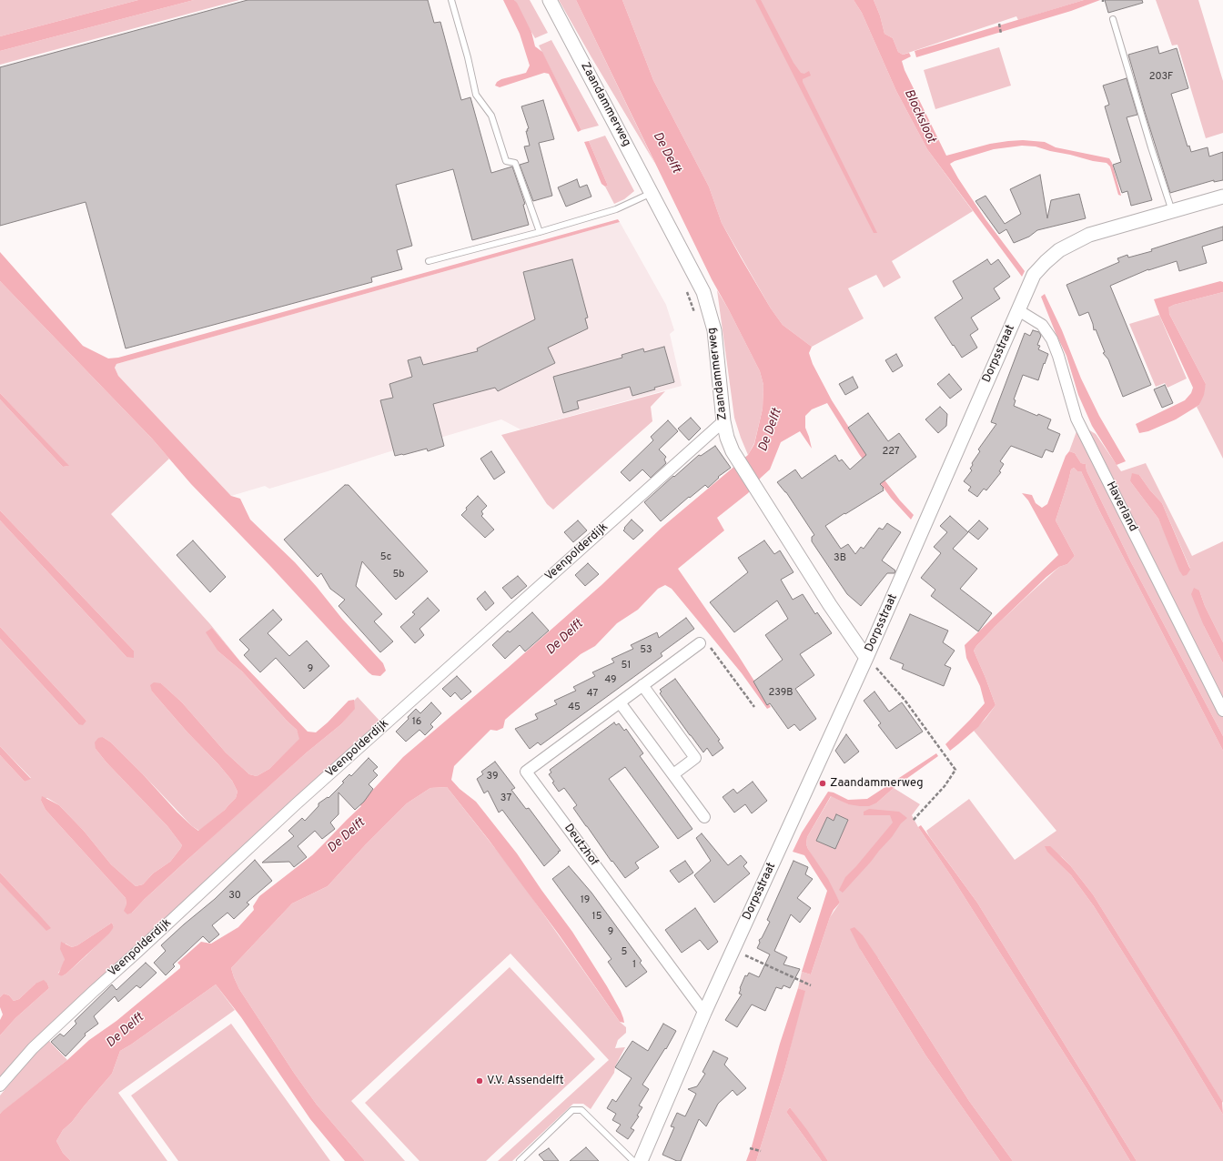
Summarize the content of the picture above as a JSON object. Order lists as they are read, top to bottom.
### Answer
{
  "streets": {
    "street": [
      "Zaandammerweg",
      "Dorpsstraat",
      "Haverland",
      "Veenpolderdijk",
      "Deutzhof"
    ]
  },
  "crossings": [
    ["Zaandammerweg", "Dorpsstraat"],
    ["Zaandammerweg", "Veenpolderdijk"],
    ["Dorpsstraat", "Haverland"],
    ["Dorpsstraat", "Deutzhof"]
  ],
  "water": ["Blocksloot", "De Delft"],
  "places": ["Zaandammerweg", "V.V. Assendelft"],
  "house_numbers": [
    "203F",
    "227",
    "5c",
    "3B",
    "5b",
    "53",
    "51",
    "9",
    "49",
    "239B",
    "47",
    "45",
    "16",
    "39",
    "37",
    "30",
    "19",
    "15",
    "9",
    "5",
    "1"
  ]
}
